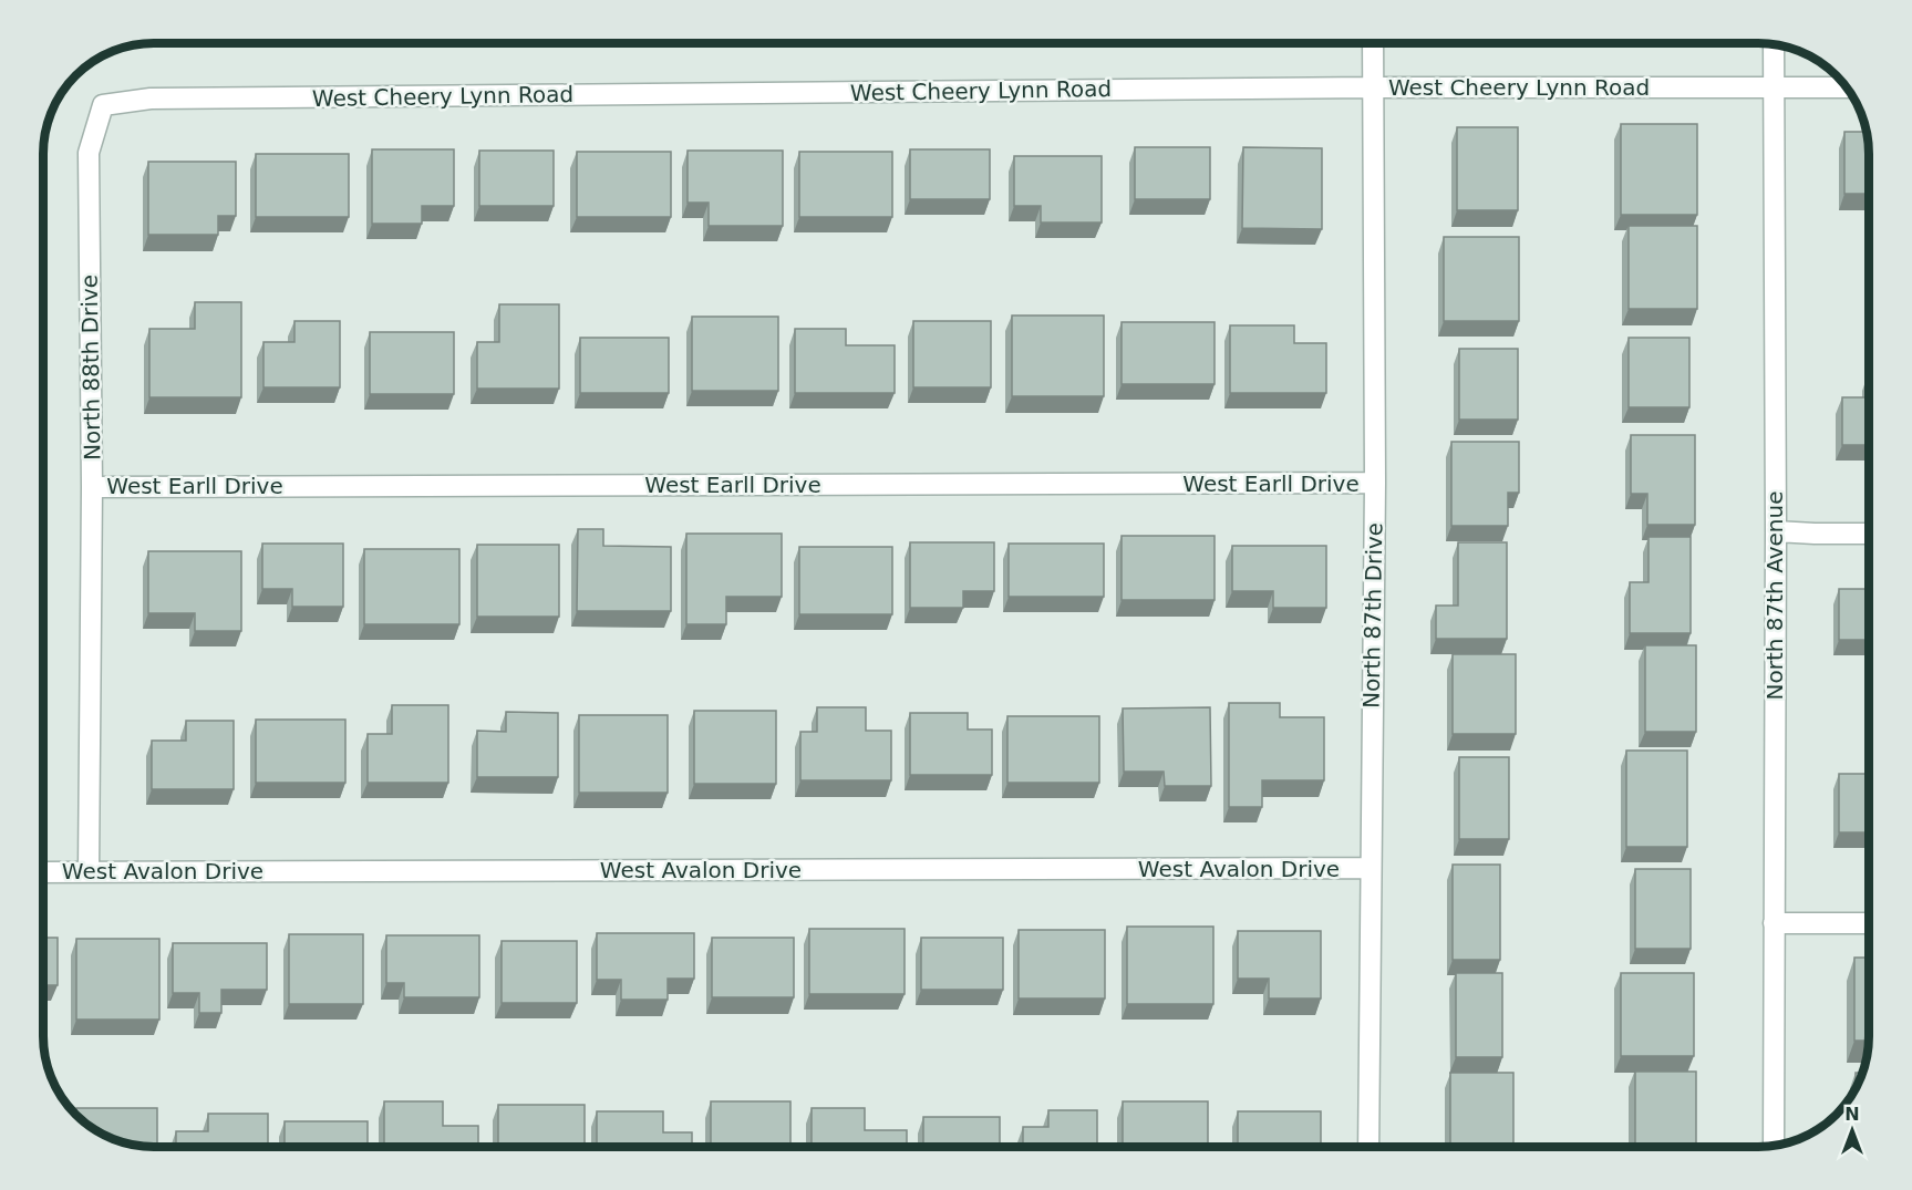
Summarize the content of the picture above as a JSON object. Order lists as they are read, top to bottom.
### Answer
{
  "streets": {
    "street": [
      "West Cheery Lynn Road",
      "North 88th Drive",
      "West Earll Drive",
      "North 87th Avenue",
      "North 87th Drive",
      "West Avalon Drive"
    ]
  },
  "crossings": [
    ["West Cheery Lynn Road", "North 88th Drive"],
    ["West Cheery Lynn Road", "North 87th Avenue"],
    ["West Cheery Lynn Road", "North 87th Drive"],
    ["North 88th Drive", "West Earll Drive"],
    ["North 88th Drive", "West Avalon Drive"],
    ["West Earll Drive", "North 87th Drive"],
    ["North 87th Drive", "West Avalon Drive"]
  ],
  "north": "top"
}
